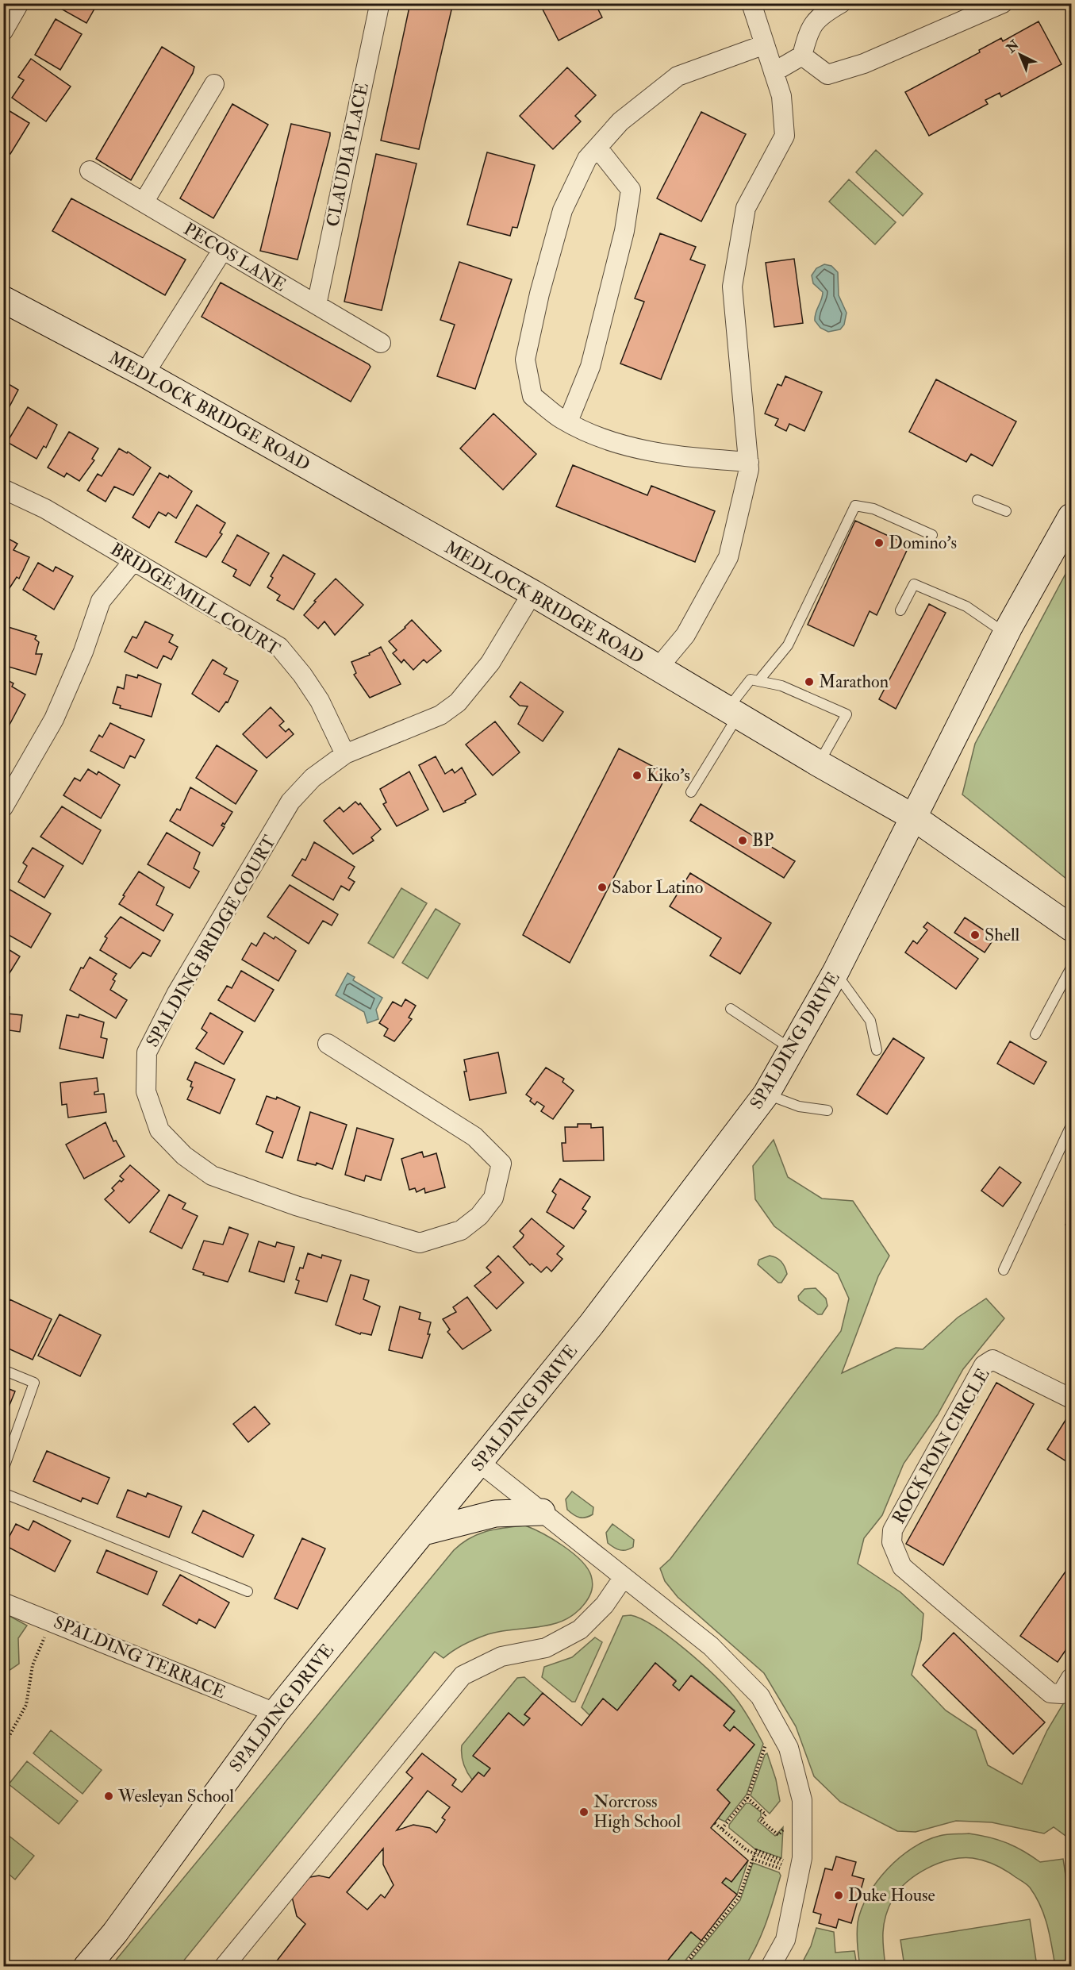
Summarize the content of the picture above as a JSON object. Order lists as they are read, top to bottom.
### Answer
{
  "streets": {
    "main road": ["MEDLOCK BRIDGE ROAD", "SPALDING DRIVE"],
    "street": [
      "CLAUDIA PLACE",
      "PECOS LANE",
      "BRIDGE MILL COURT",
      "SPALDING BRIDGE COURT",
      "ROCK POIN CIRCLE",
      "SPALDING TERRACE"
    ]
  },
  "crossings": [
    ["CLAUDIA PLACE", "PECOS LANE"],
    ["MEDLOCK BRIDGE ROAD", "SPALDING BRIDGE COURT"],
    ["MEDLOCK BRIDGE ROAD", "SPALDING DRIVE"],
    ["BRIDGE MILL COURT", "SPALDING BRIDGE COURT"],
    ["SPALDING DRIVE", "SPALDING TERRACE"]
  ],
  "places": [
    "Domino's",
    "Marathon",
    "Kiko's",
    "BP",
    "Sabor Latino",
    "Shell",
    "Wesleyan School",
    "Norcross High School",
    "Duke House"
  ],
  "north": "top left"
}
